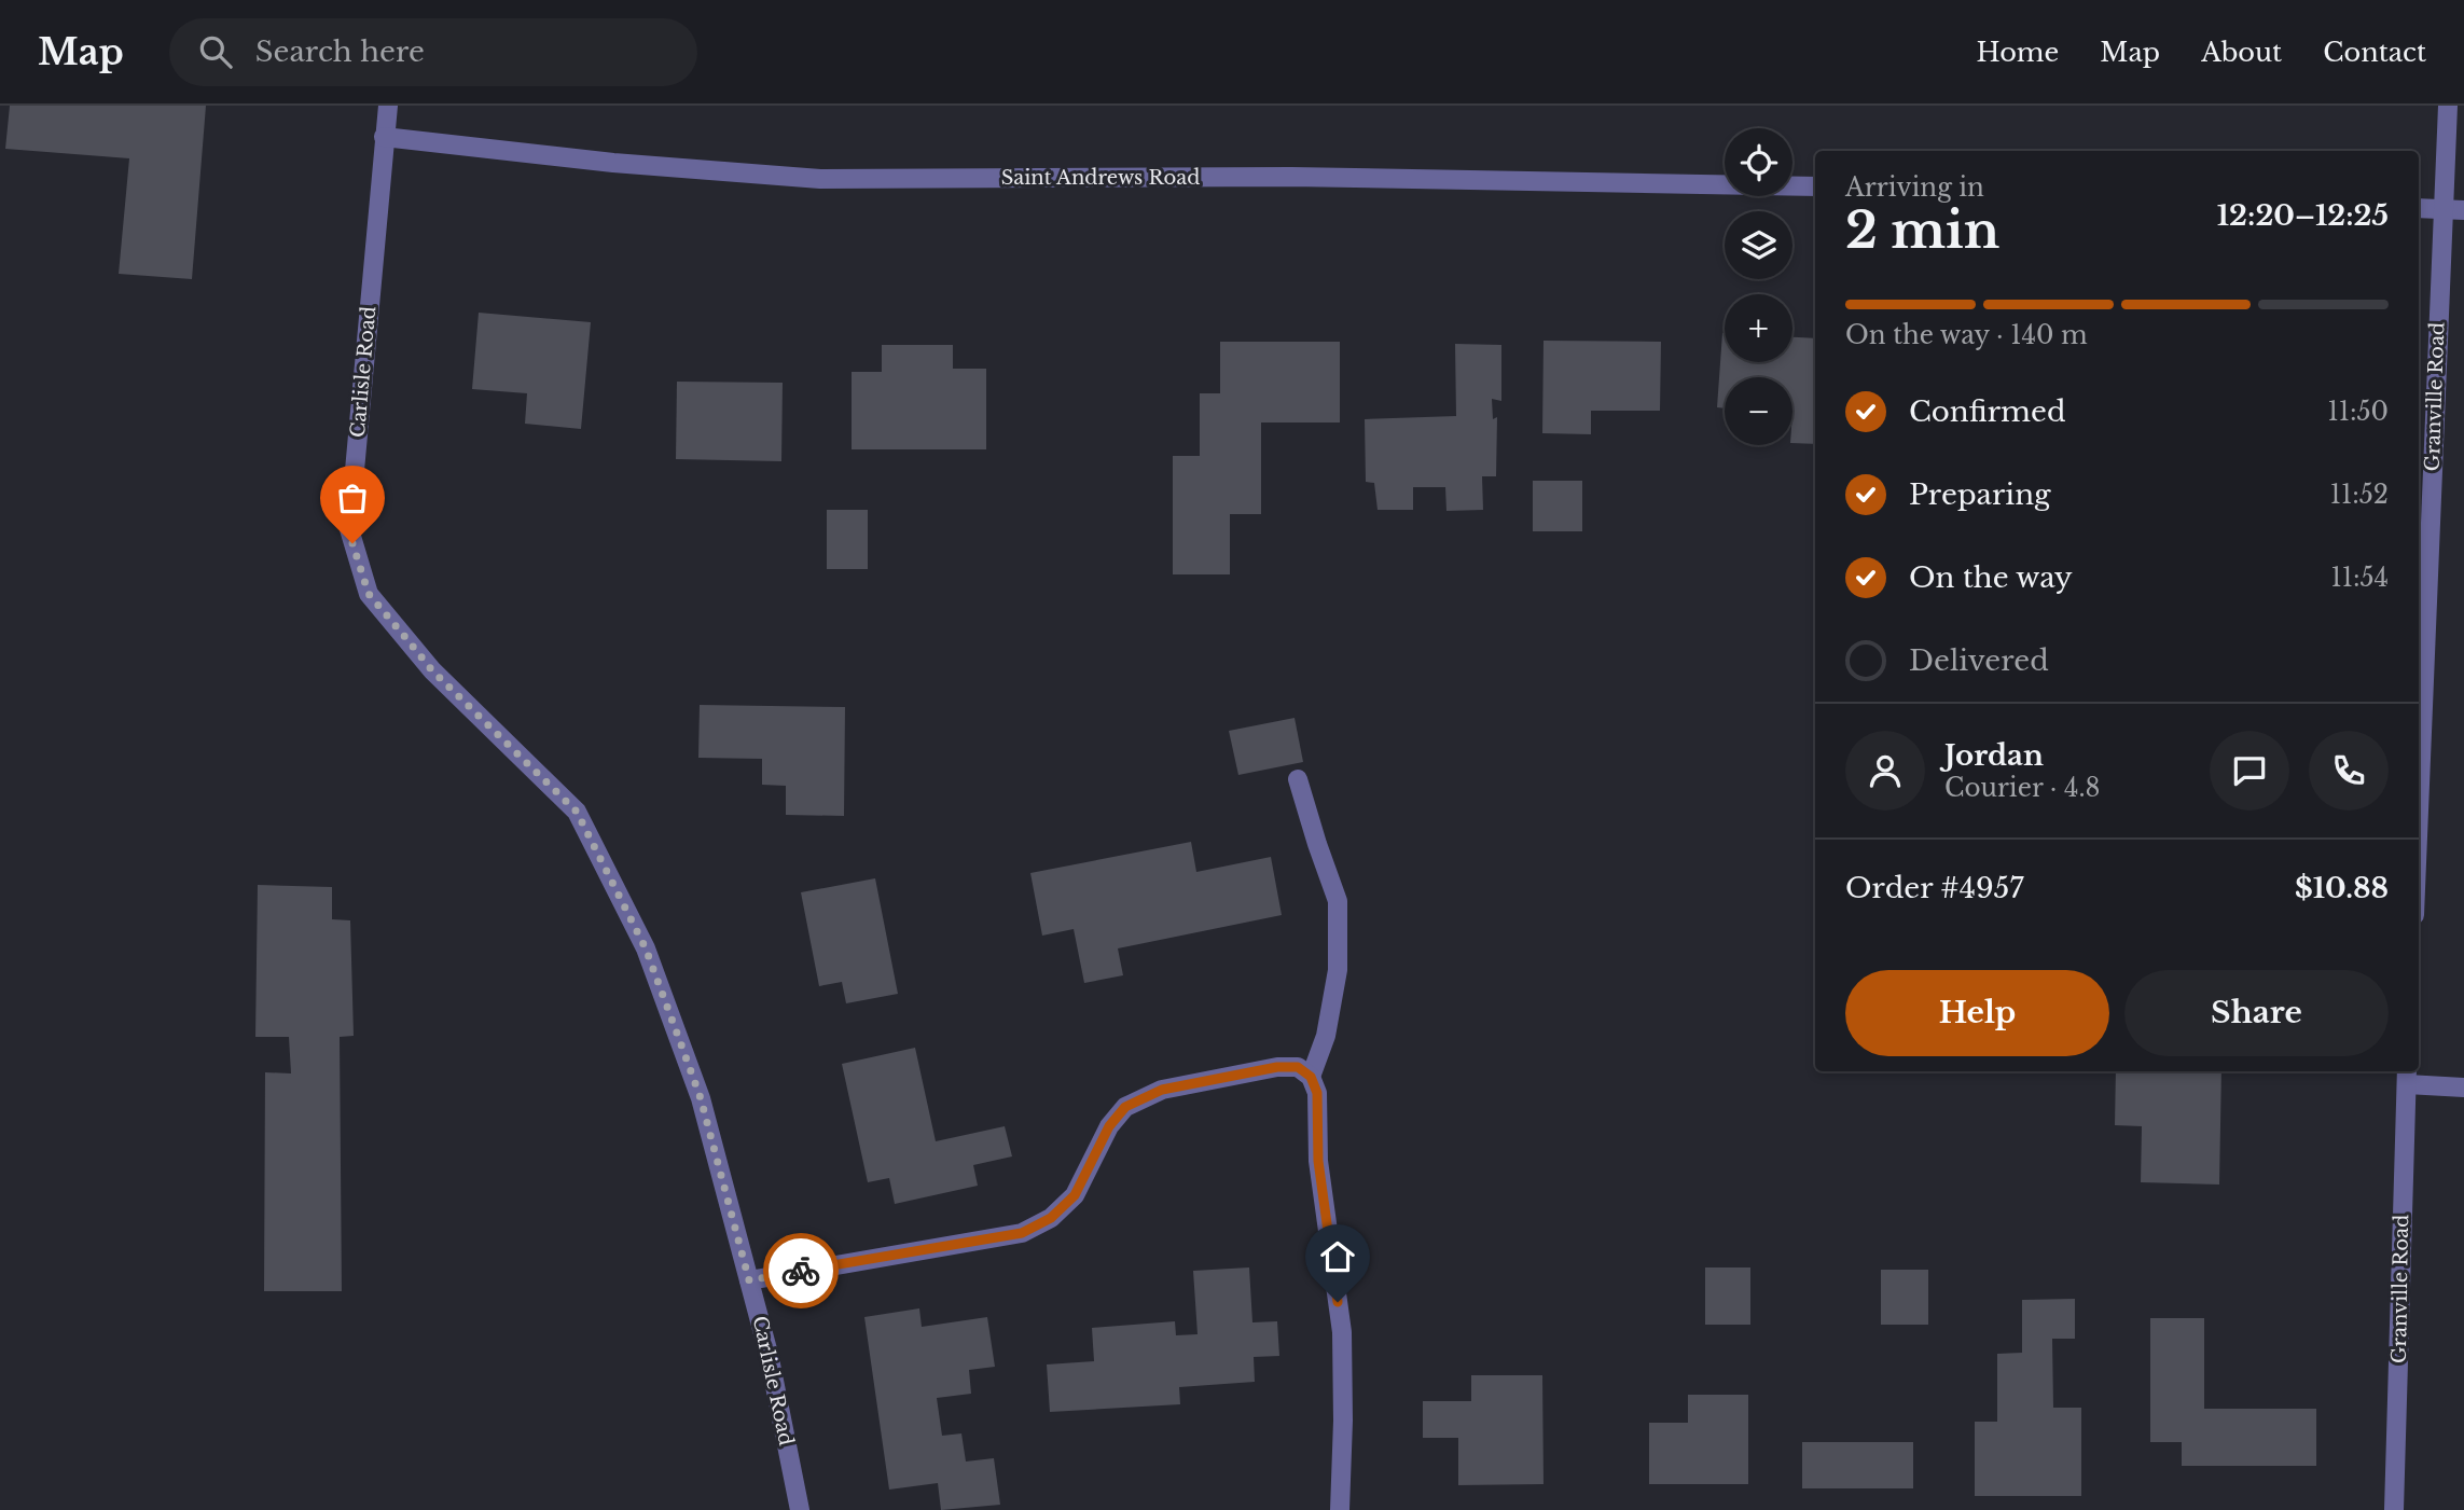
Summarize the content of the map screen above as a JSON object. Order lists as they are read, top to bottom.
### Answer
{
  "streets": {
    "street": ["Saint Andrews Road", "Carlisle Road", "Granville Road"]
  },
  "crossings": [
    ["Saint Andrews Road", "Carlisle Road"]
  ],
  "page": {
    "header": "Map",
    "search": "Search here",
    "nav": [
      "Home",
      "Map",
      "About",
      "Contact"
    ],
    "map_buttons": ["+", "−"],
    "heading": ["2 min", "Arriving in", "12:20–12:25"],
    "panel": [
      "Jordan",
      "Courier · 4.8",
      "Order #4957",
      "$10.88"
    ],
    "bar": "On the way · 140 m",
    "list": [
      ["Confirmed", "11:50"],
      ["Preparing", "11:52"],
      ["On the way", "11:54"],
      "Delivered"
    ],
    "buttons": ["Help", "Share"]
  }
}
